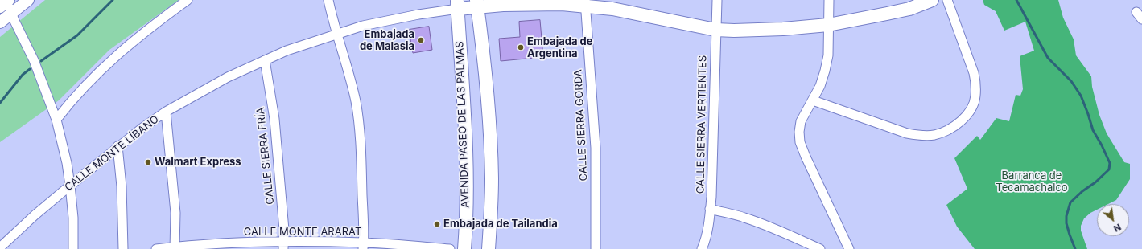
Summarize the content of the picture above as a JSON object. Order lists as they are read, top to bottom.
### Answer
{
  "streets": {
    "main road": ["AVENIDA PASEO DE LAS PALMAS", "CALLE MONTE LÍBANO"],
    "street": [
      "CALLE SIERRA VERTIENTES",
      "CALLE SIERRA GORDA",
      "CALLE SIERRA FRÍA",
      "CALLE MONTE ARARAT"
    ]
  },
  "crossings": [
    ["AVENIDA PASEO DE LAS PALMAS", "CALLE MONTE LÍBANO"],
    ["CALLE SIERRA VERTIENTES", "CALLE MONTE LÍBANO"],
    ["CALLE SIERRA GORDA", "CALLE MONTE LÍBANO"],
    ["CALLE MONTE LÍBANO", "CALLE SIERRA FRÍA"],
    ["CALLE SIERRA FRÍA", "CALLE MONTE ARARAT"]
  ],
  "parks": ["Barranca de Tecamachalco"],
  "places": [
    "Embajada de Malasia",
    "Embajada de Argentina",
    "Walmart Express",
    "Embajada de Tailandia"
  ],
  "north": "bottom right"
}
